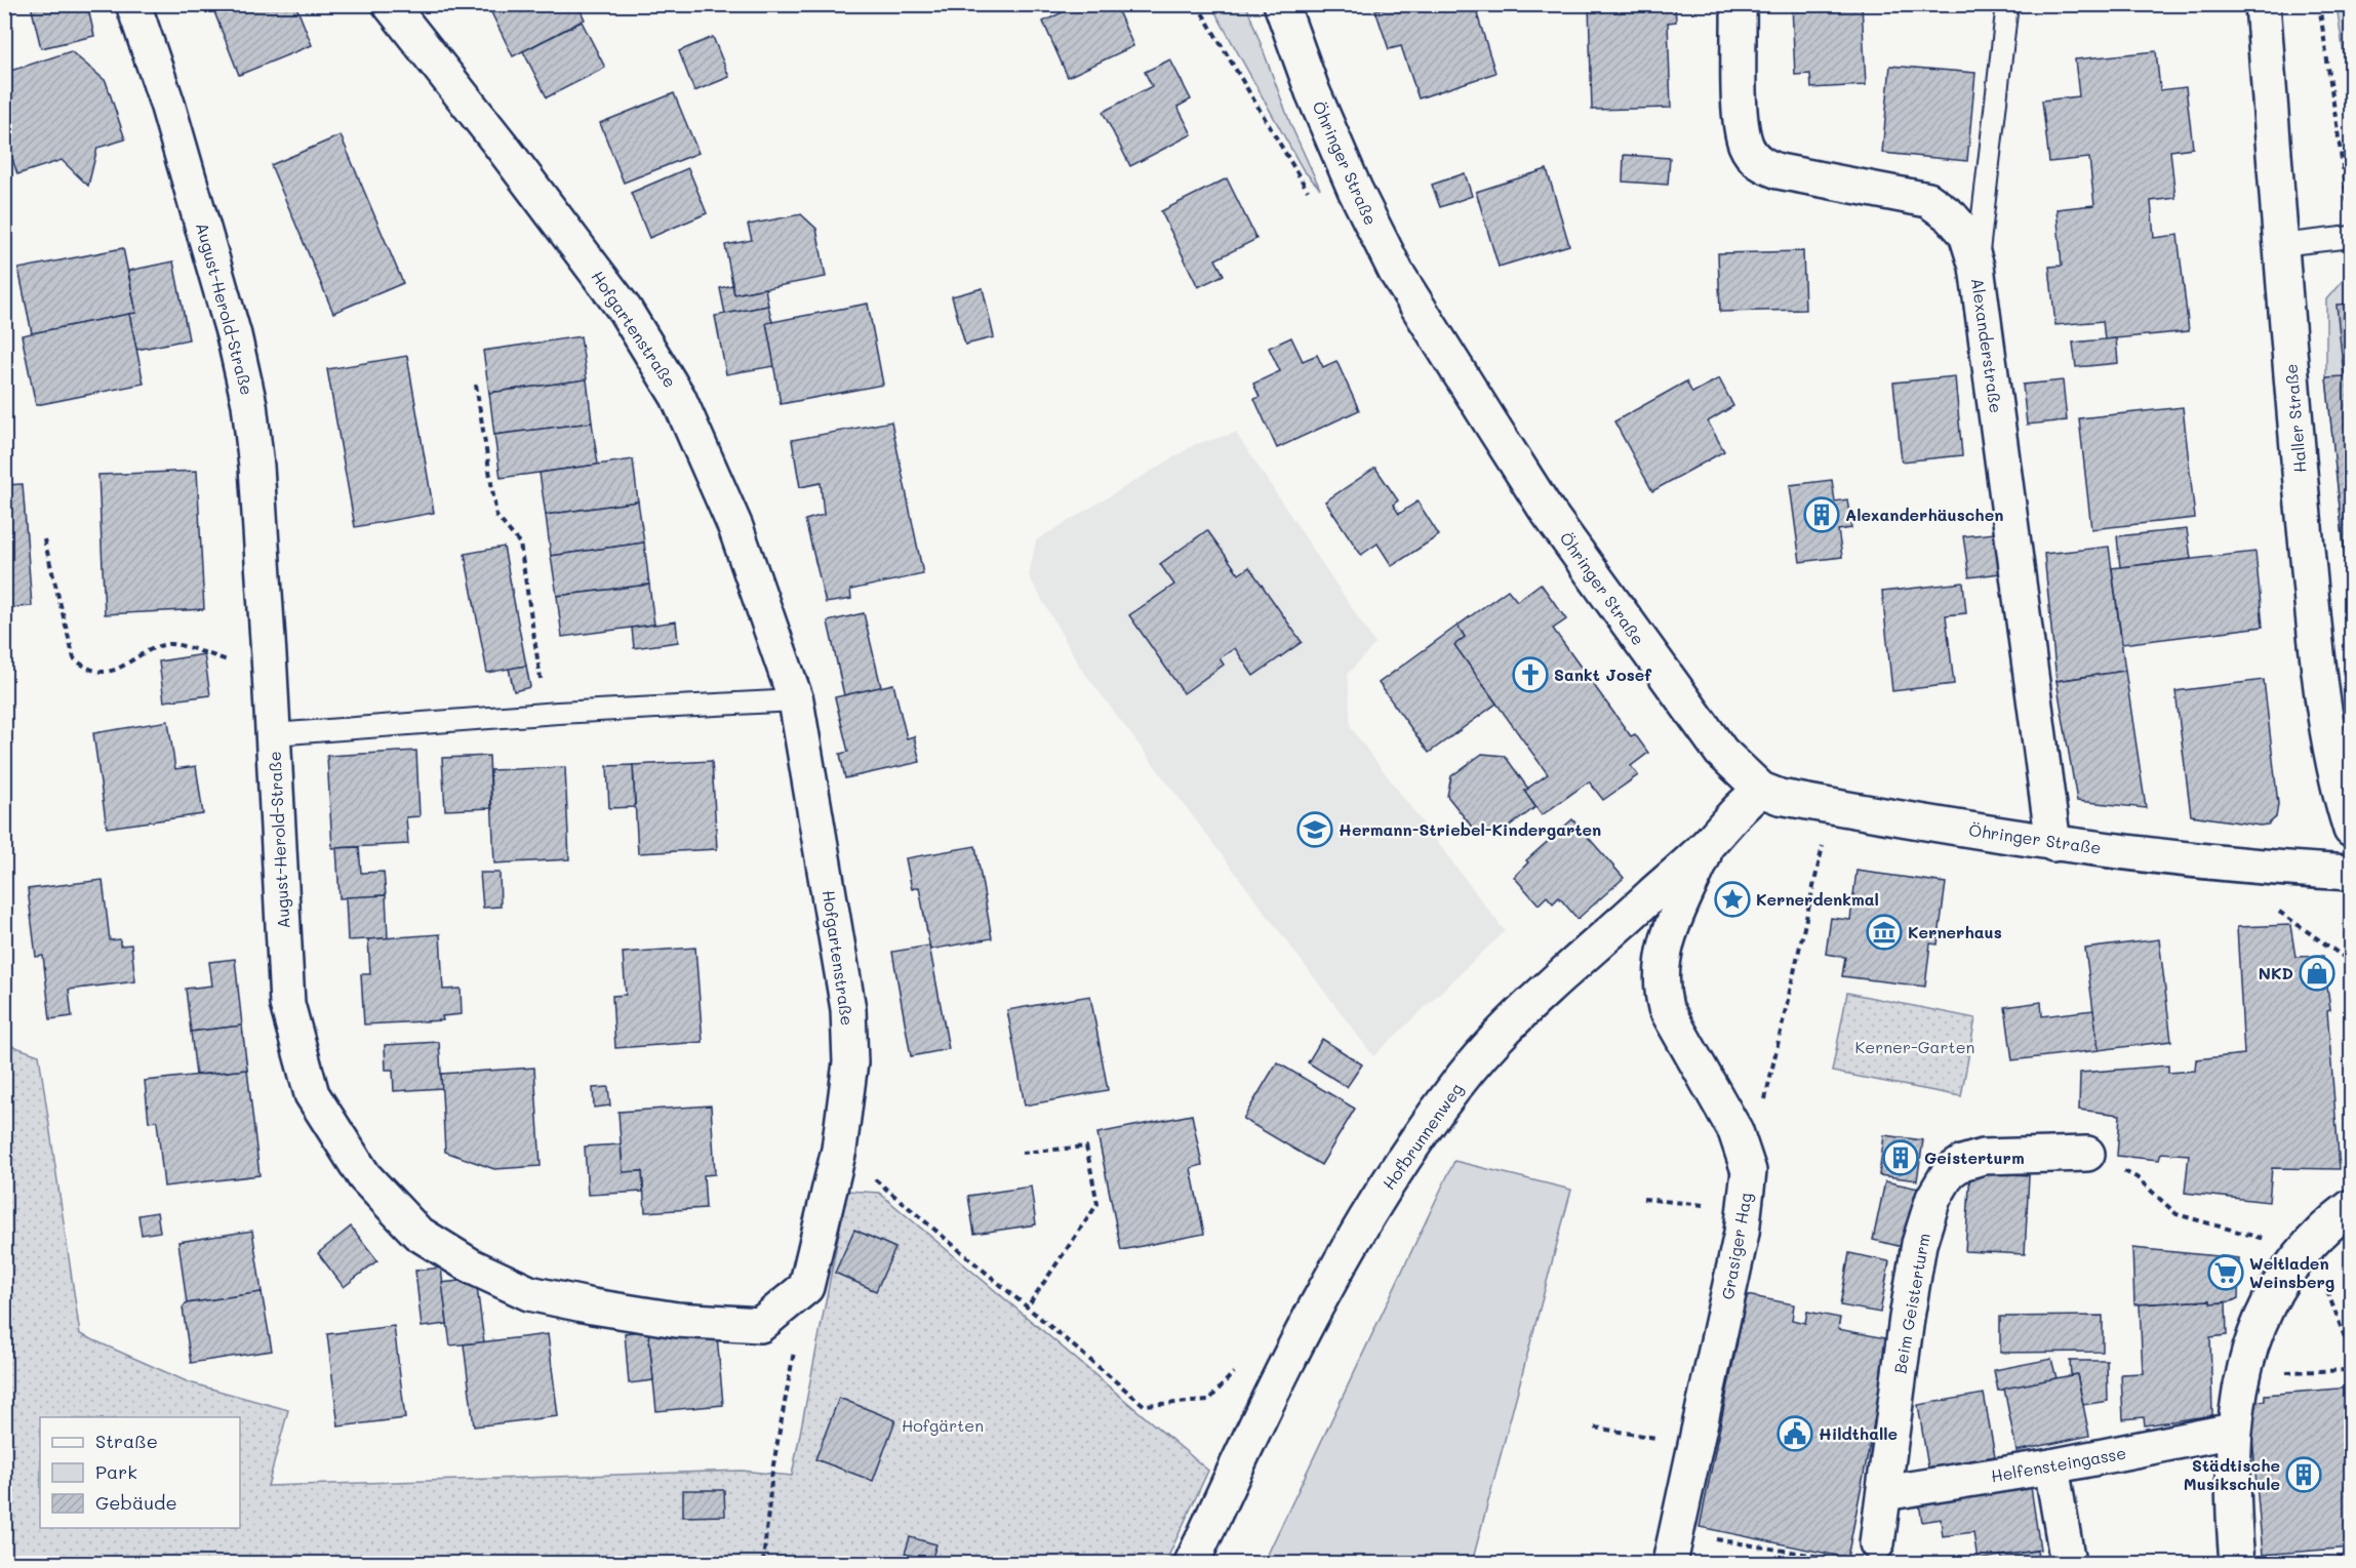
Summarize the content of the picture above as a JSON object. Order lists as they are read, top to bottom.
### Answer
{
  "streets": {
    "street": [
      "Öhringer Straße",
      "August-Herold-Straße",
      "Hofgartenstraße",
      "Alexanderstraße",
      "Haller Straße",
      "Hofbrunnenweg",
      "Grasiger Hag",
      "Beim Geisterturm",
      "Helfensteingasse"
    ]
  },
  "crossings": [
    ["Öhringer Straße", "Alexanderstraße"],
    ["Öhringer Straße", "Hofbrunnenweg"],
    ["August-Herold-Straße", "Hofgartenstraße"],
    ["Hofbrunnenweg", "Grasiger Hag"],
    ["Beim Geisterturm", "Helfensteingasse"]
  ],
  "parks": ["Kerner-Garten", "Hofgärten"],
  "places": {
    "building": ["Alexanderhäuschen", "Geisterturm", "Städtische Musikschule"],
    "church": ["Sankt Josef"],
    "school or university": ["Hermann-Striebel-Kindergarten"],
    "place": ["Kernerdenkmal"],
    "museum": ["Kernerhaus"],
    "shop": ["NKD"],
    "supermarket": ["Weltladen Weinsberg"],
    "public building": ["Hildthalle"]
  },
  "legend": ["Straße", "Park", "Gebäude"]
}
